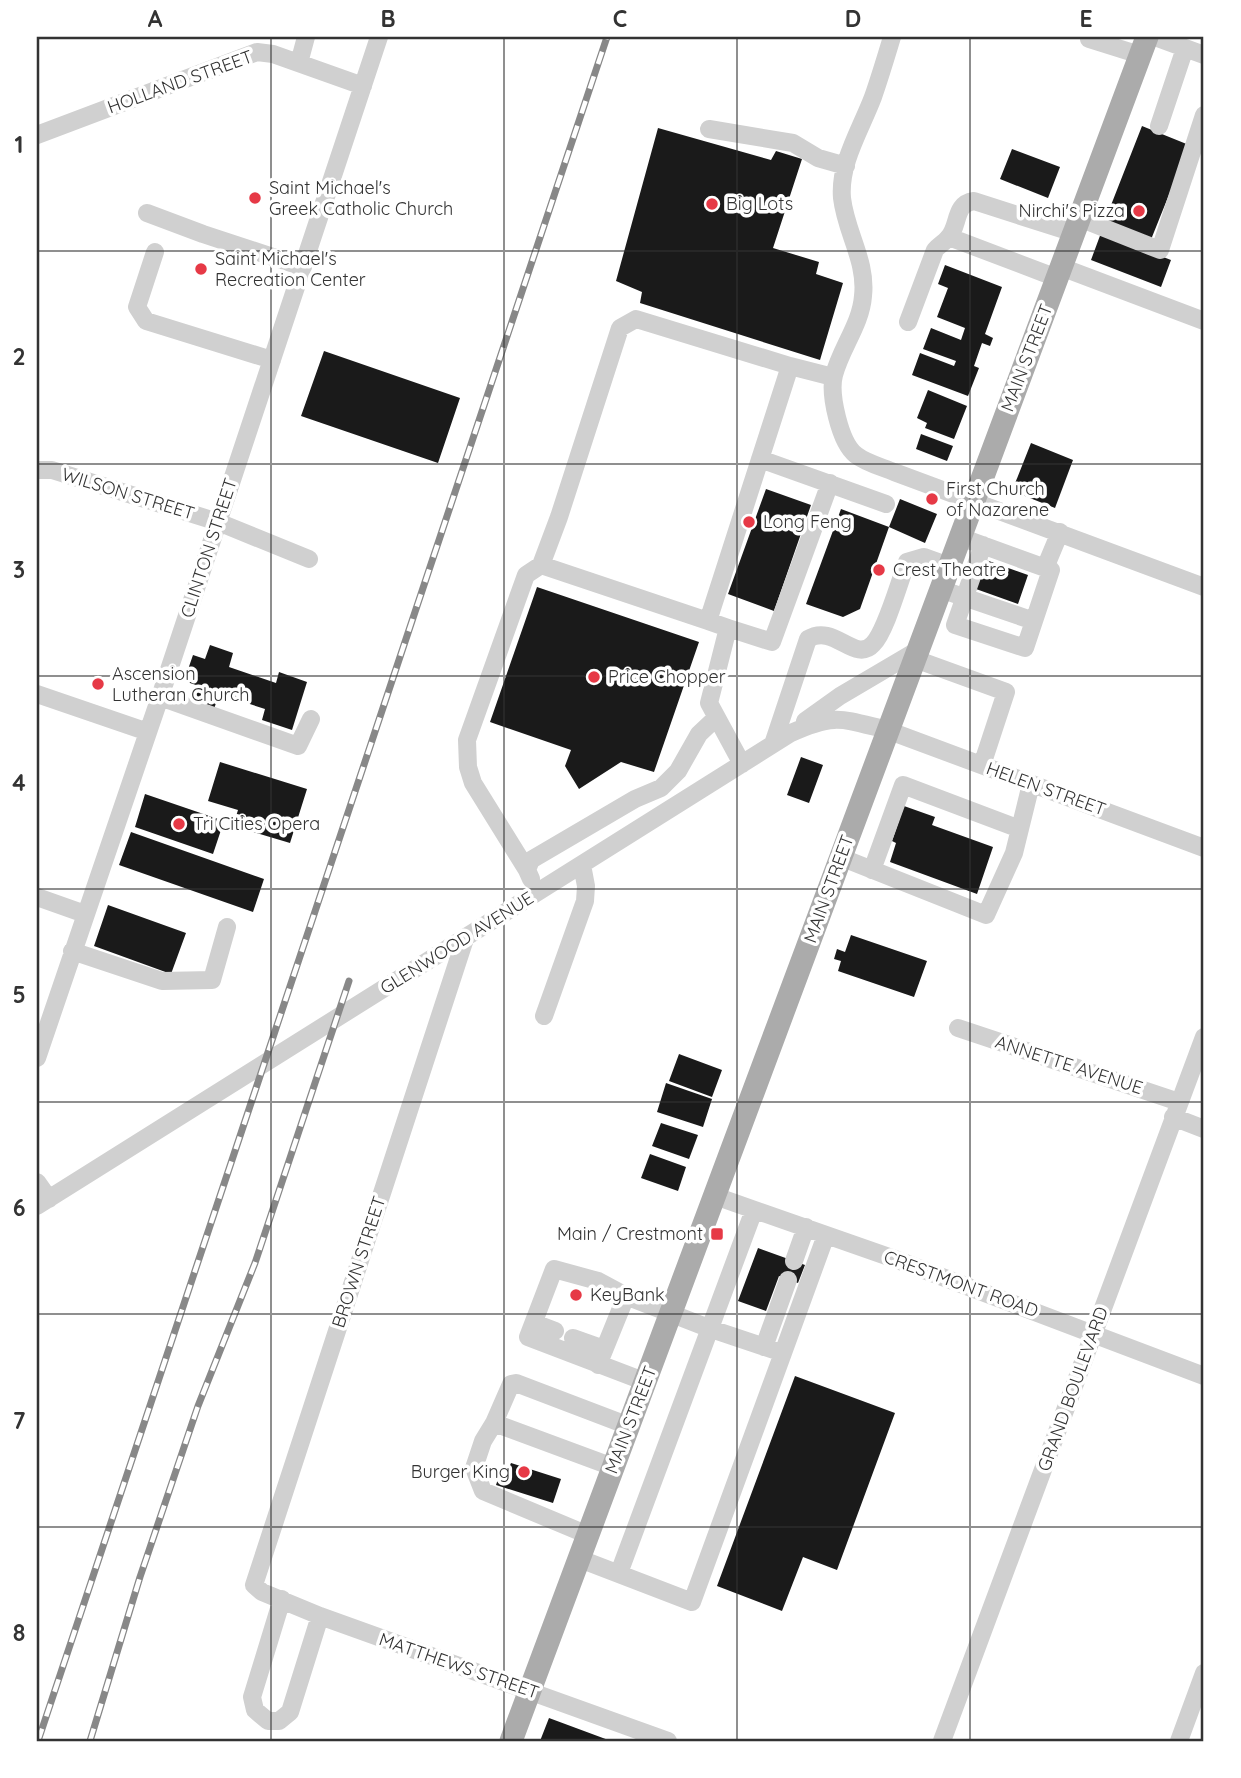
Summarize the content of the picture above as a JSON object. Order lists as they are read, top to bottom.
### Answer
{
  "streets": {
    "main road": ["MAIN STREET"],
    "street": [
      "HOLLAND STREET",
      "WILSON STREET",
      "CLINTON STREET",
      "HELEN STREET",
      "GLENWOOD AVENUE",
      "ANNETTE AVENUE",
      "BROWN STREET",
      "CRESTMONT ROAD",
      "GRAND BOULEVARD",
      "MATTHEWS STREET"
    ]
  },
  "crossings": [
    ["HOLLAND STREET", "CLINTON STREET"],
    ["MAIN STREET", "HELEN STREET"],
    ["MAIN STREET", "GLENWOOD AVENUE"],
    ["MAIN STREET", "CRESTMONT ROAD"],
    ["MAIN STREET", "MATTHEWS STREET"],
    ["WILSON STREET", "CLINTON STREET"],
    ["HELEN STREET", "GLENWOOD AVENUE"],
    ["GLENWOOD AVENUE", "BROWN STREET"],
    ["ANNETTE AVENUE", "GRAND BOULEVARD"],
    ["BROWN STREET", "MATTHEWS STREET"],
    ["CRESTMONT ROAD", "GRAND BOULEVARD"]
  ],
  "places": {
    "other": [
      "Saint Michael's Greek Catholic Church",
      "Big Lots",
      "Nirchi's Pizza",
      "Saint Michael's Recreation Center",
      "First Church of Nazarene",
      "Long Feng",
      "Crest Theatre",
      "Price Chopper",
      "Ascension Lutheran Church",
      "Tri Cities Opera",
      "KeyBank",
      "Burger King"
    ],
    "transit": ["Main / Crestmont"]
  },
  "grid": {
    "columns": [
      "A",
      "B",
      "C",
      "D",
      "E"
    ],
    "rows": [
      "1",
      "2",
      "3",
      "4",
      "5",
      "6",
      "7",
      "8"
    ]
  }
}
